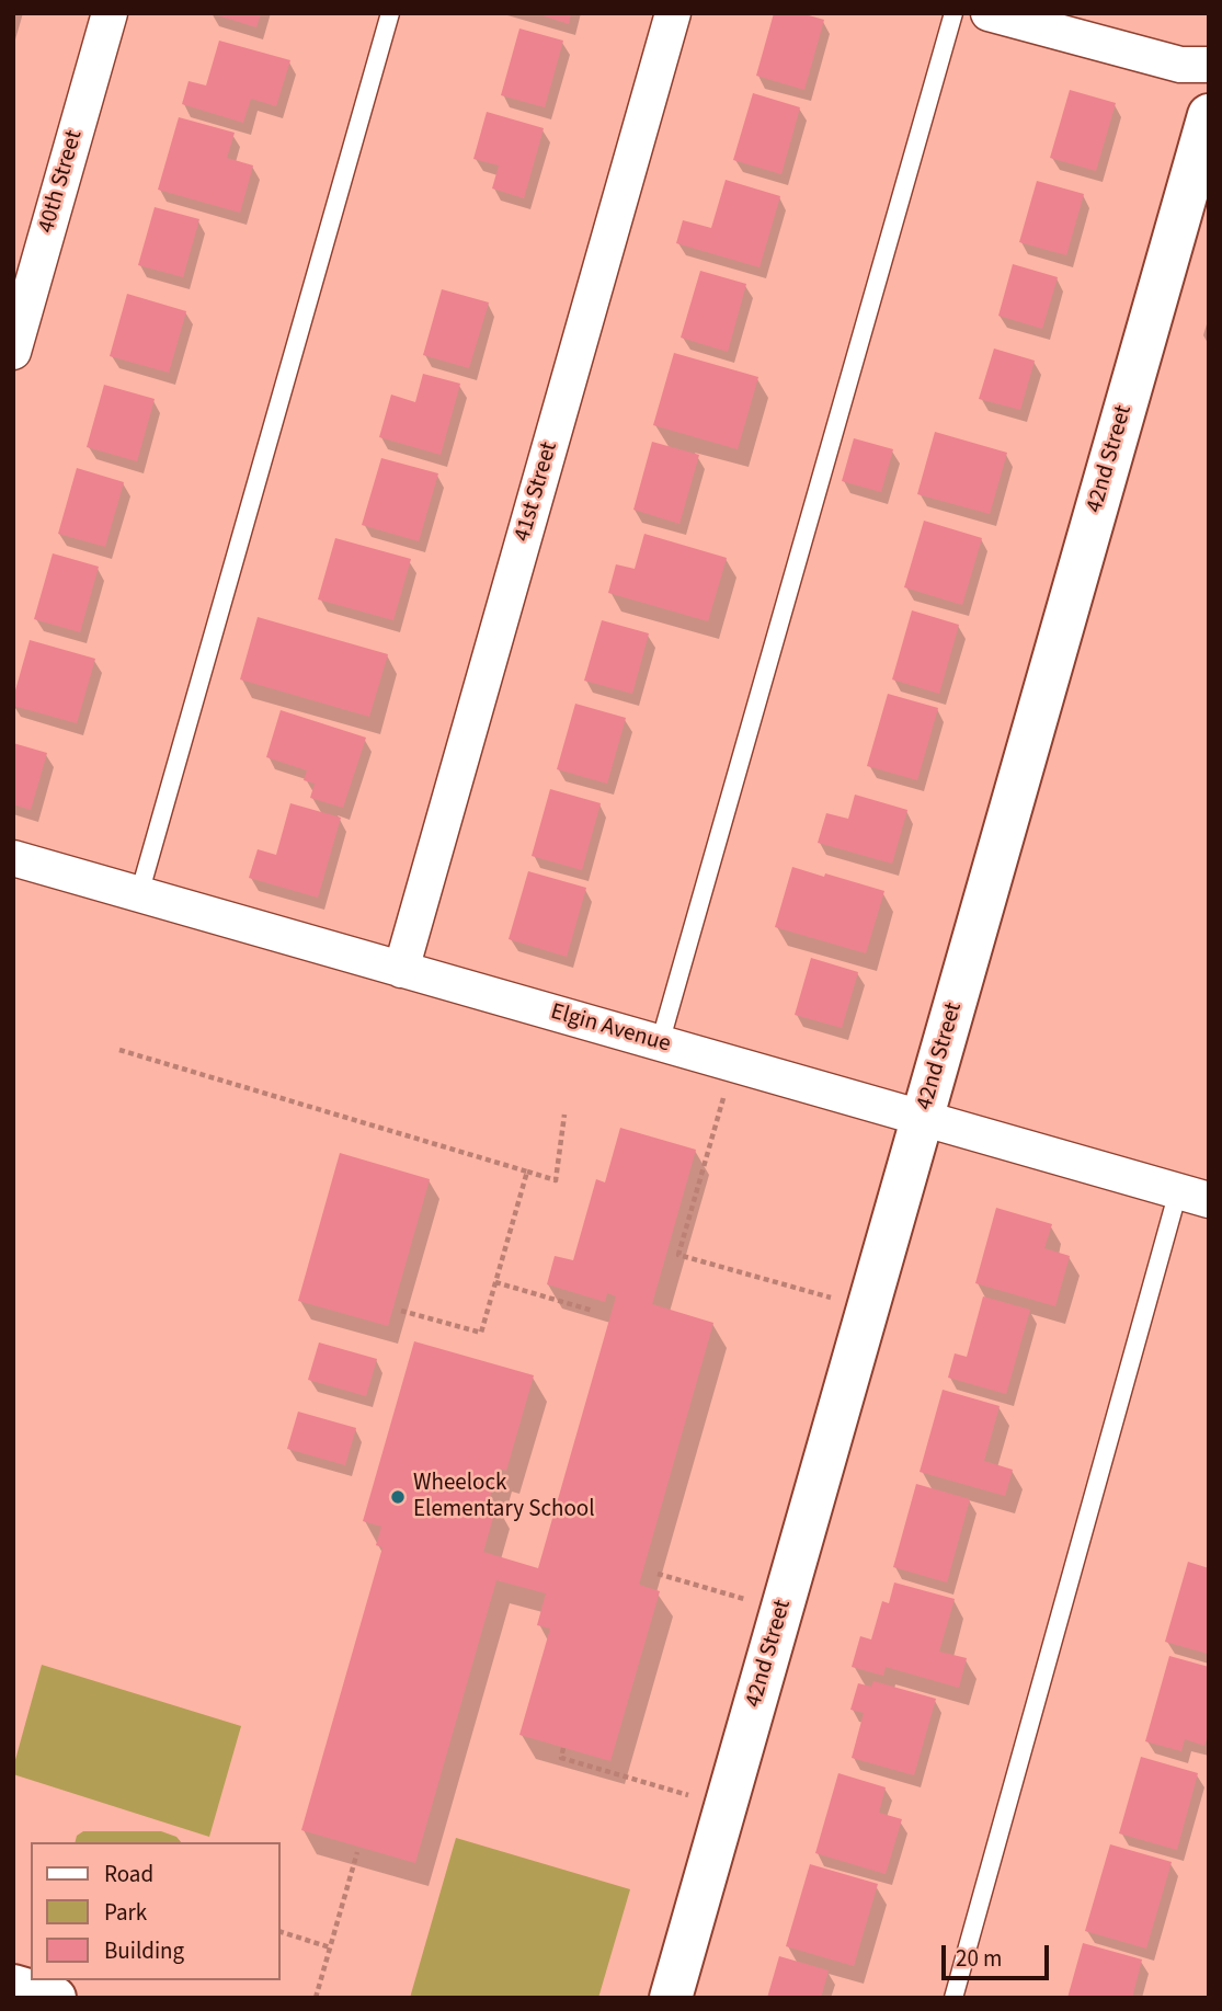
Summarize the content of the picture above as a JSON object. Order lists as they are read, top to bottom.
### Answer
{
  "streets": {
    "street": [
      "40th Street",
      "42nd Street",
      "41st Street",
      "Elgin Avenue"
    ]
  },
  "crossings": [
    ["42nd Street", "Elgin Avenue"],
    ["41st Street", "Elgin Avenue"]
  ],
  "places": ["Wheelock Elementary School"],
  "legend": ["Road", "Park", "Building"],
  "scale_bar": "20 m"
}
